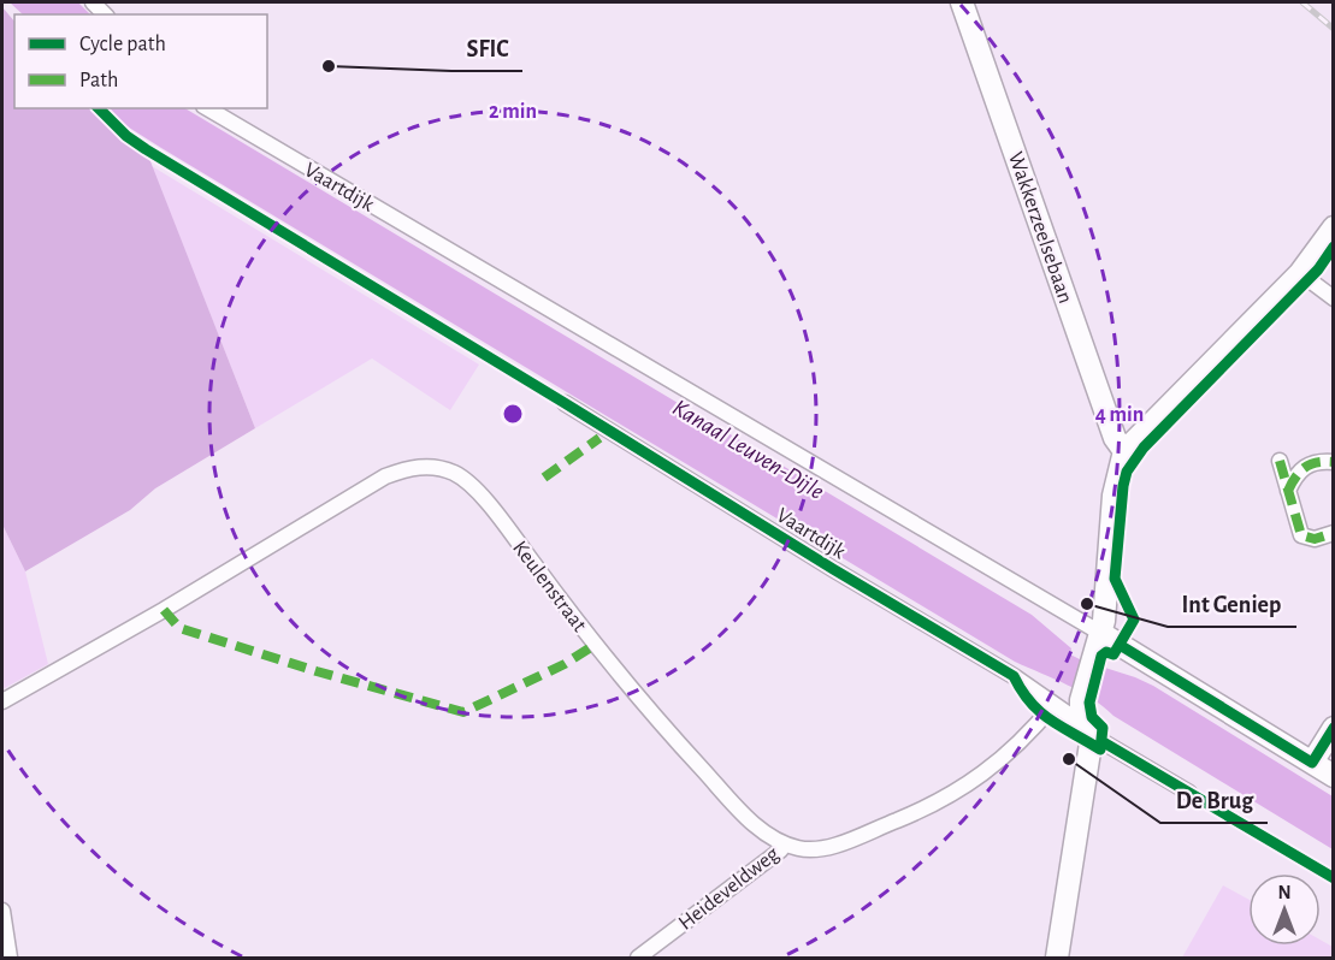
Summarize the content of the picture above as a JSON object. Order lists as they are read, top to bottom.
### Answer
{
  "streets": {
    "street": [
      "Vaartdijk",
      "Wakkerzeelsebaan",
      "Keulenstraat",
      "Heideveldweg"
    ]
  },
  "crossings": [
    ["Keulenstraat", "Heideveldweg"]
  ],
  "water": ["Kanaal Leuven-Dijle"],
  "places": ["SFIC", "Int Geniep", "De Brug"],
  "legend": ["Cycle path", "Path"],
  "north": "top",
  "rings": ["2 min", "4 min"]
}
